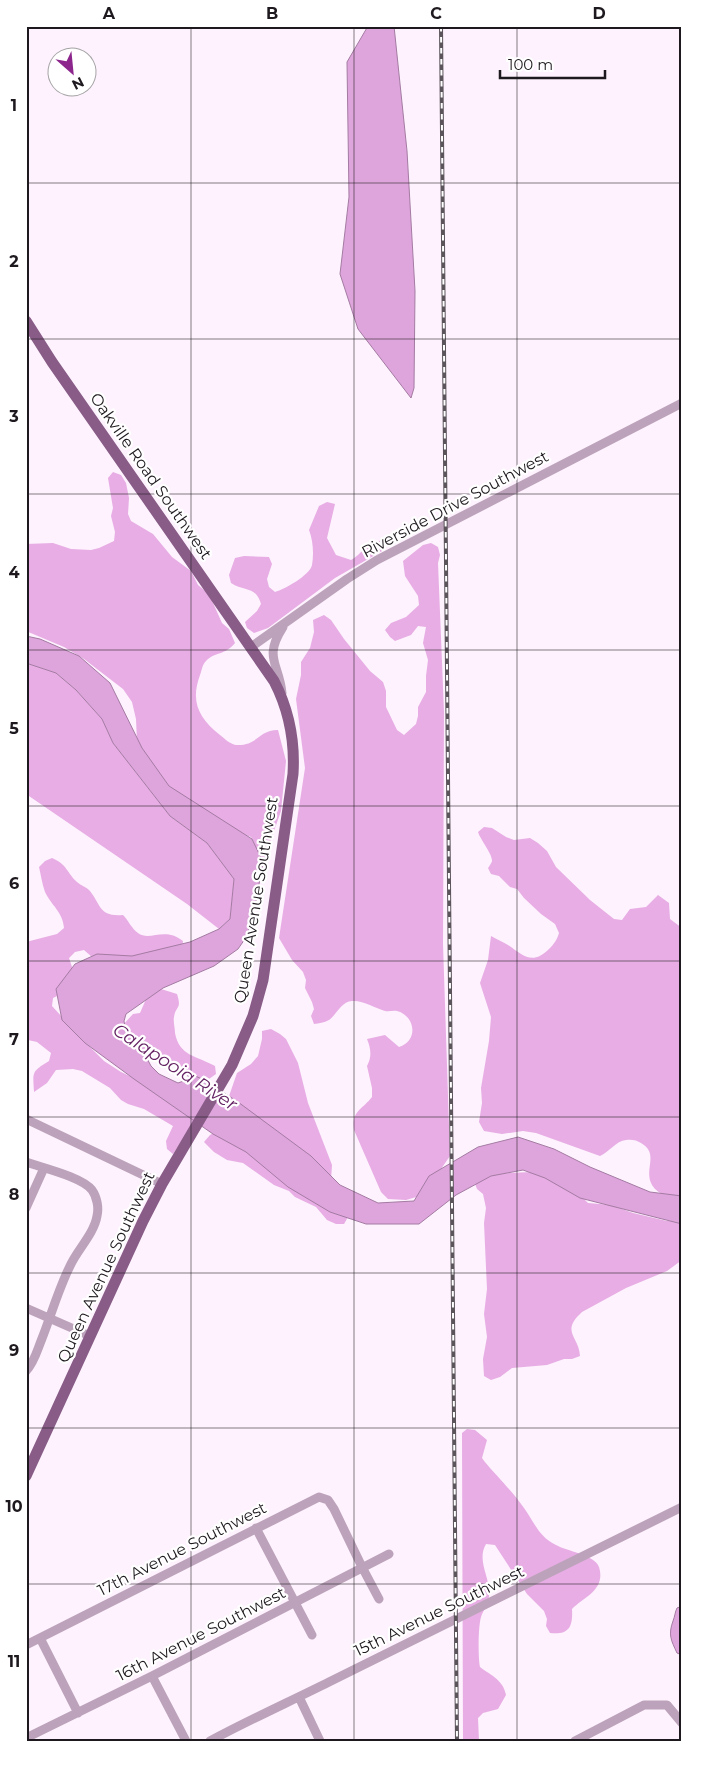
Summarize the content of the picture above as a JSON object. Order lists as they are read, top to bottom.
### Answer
{
  "streets": {
    "main road": ["Oakville Road Southwest", "Queen Avenue Southwest"],
    "street": [
      "Riverside Drive Southwest",
      "17th Avenue Southwest",
      "15th Avenue Southwest",
      "16th Avenue Southwest"
    ]
  },
  "crossings": [
    ["Oakville Road Southwest", "Riverside Drive Southwest"],
    ["Oakville Road Southwest", "Queen Avenue Southwest"],
    ["Riverside Drive Southwest", "Queen Avenue Southwest"],
    ["17th Avenue Southwest", "16th Avenue Southwest"]
  ],
  "water": ["Calapooia River"],
  "scale_bar": "100 m",
  "north": "bottom right",
  "grid": {
    "columns": [
      "A",
      "B",
      "C",
      "D"
    ],
    "rows": [
      "1",
      "2",
      "3",
      "4",
      "5",
      "6",
      "7",
      "8",
      "9",
      "10",
      "11"
    ]
  }
}
